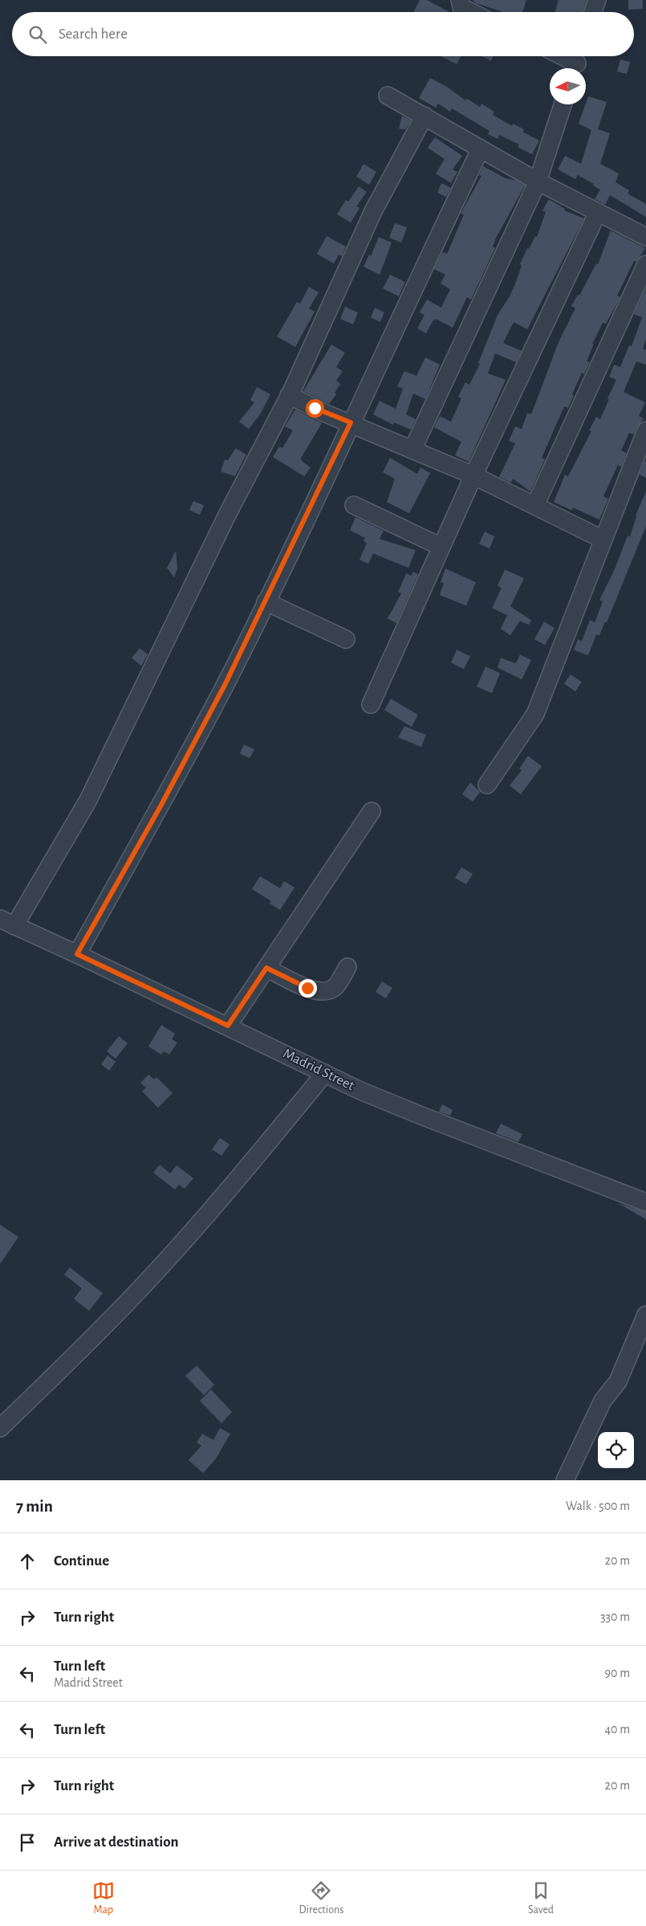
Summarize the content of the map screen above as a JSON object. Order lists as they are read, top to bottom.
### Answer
{
  "streets": {
    "street": ["Madrid Street"]
  },
  "north": "left",
  "page": {
    "search": "Search here",
    "heading": ["7 min", "Walk · 500 m"],
    "list": [
      ["Continue", "20 m"],
      ["Turn right", "330 m"],
      ["Turn left", "Madrid Street", "90 m"],
      ["Turn left", "40 m"],
      ["Turn right", "20 m"],
      "Arrive at destination"
    ],
    "nav": ["Map", "Directions", "Saved"]
  }
}
